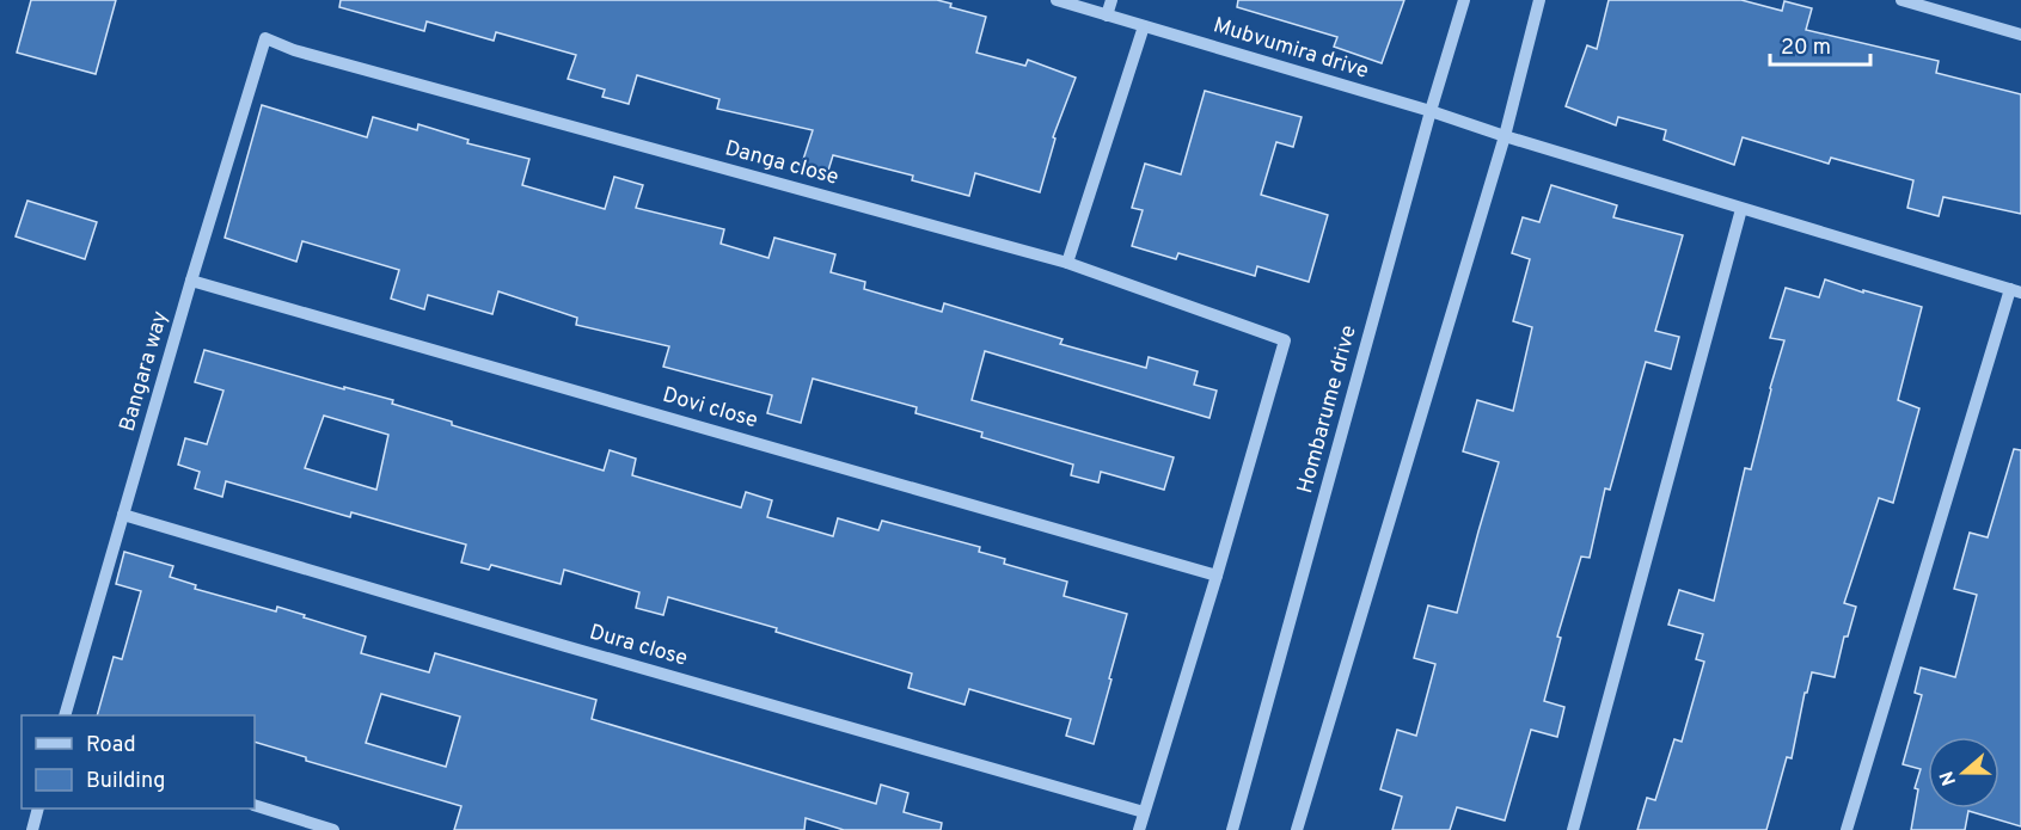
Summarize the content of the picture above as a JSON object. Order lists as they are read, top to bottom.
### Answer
{
  "streets": {
    "street": [
      "Mubvumira drive",
      "Danga close",
      "Bangara way",
      "Dovi close",
      "Hombarume drive",
      "Dura close"
    ]
  },
  "crossings": [
    ["Mubvumira drive", "Hombarume drive"],
    ["Danga close", "Bangara way"],
    ["Danga close", "Dovi close"],
    ["Bangara way", "Dovi close"],
    ["Bangara way", "Dura close"]
  ],
  "legend": ["Road", "Building"],
  "scale_bar": "20 m",
  "north": "left"
}
